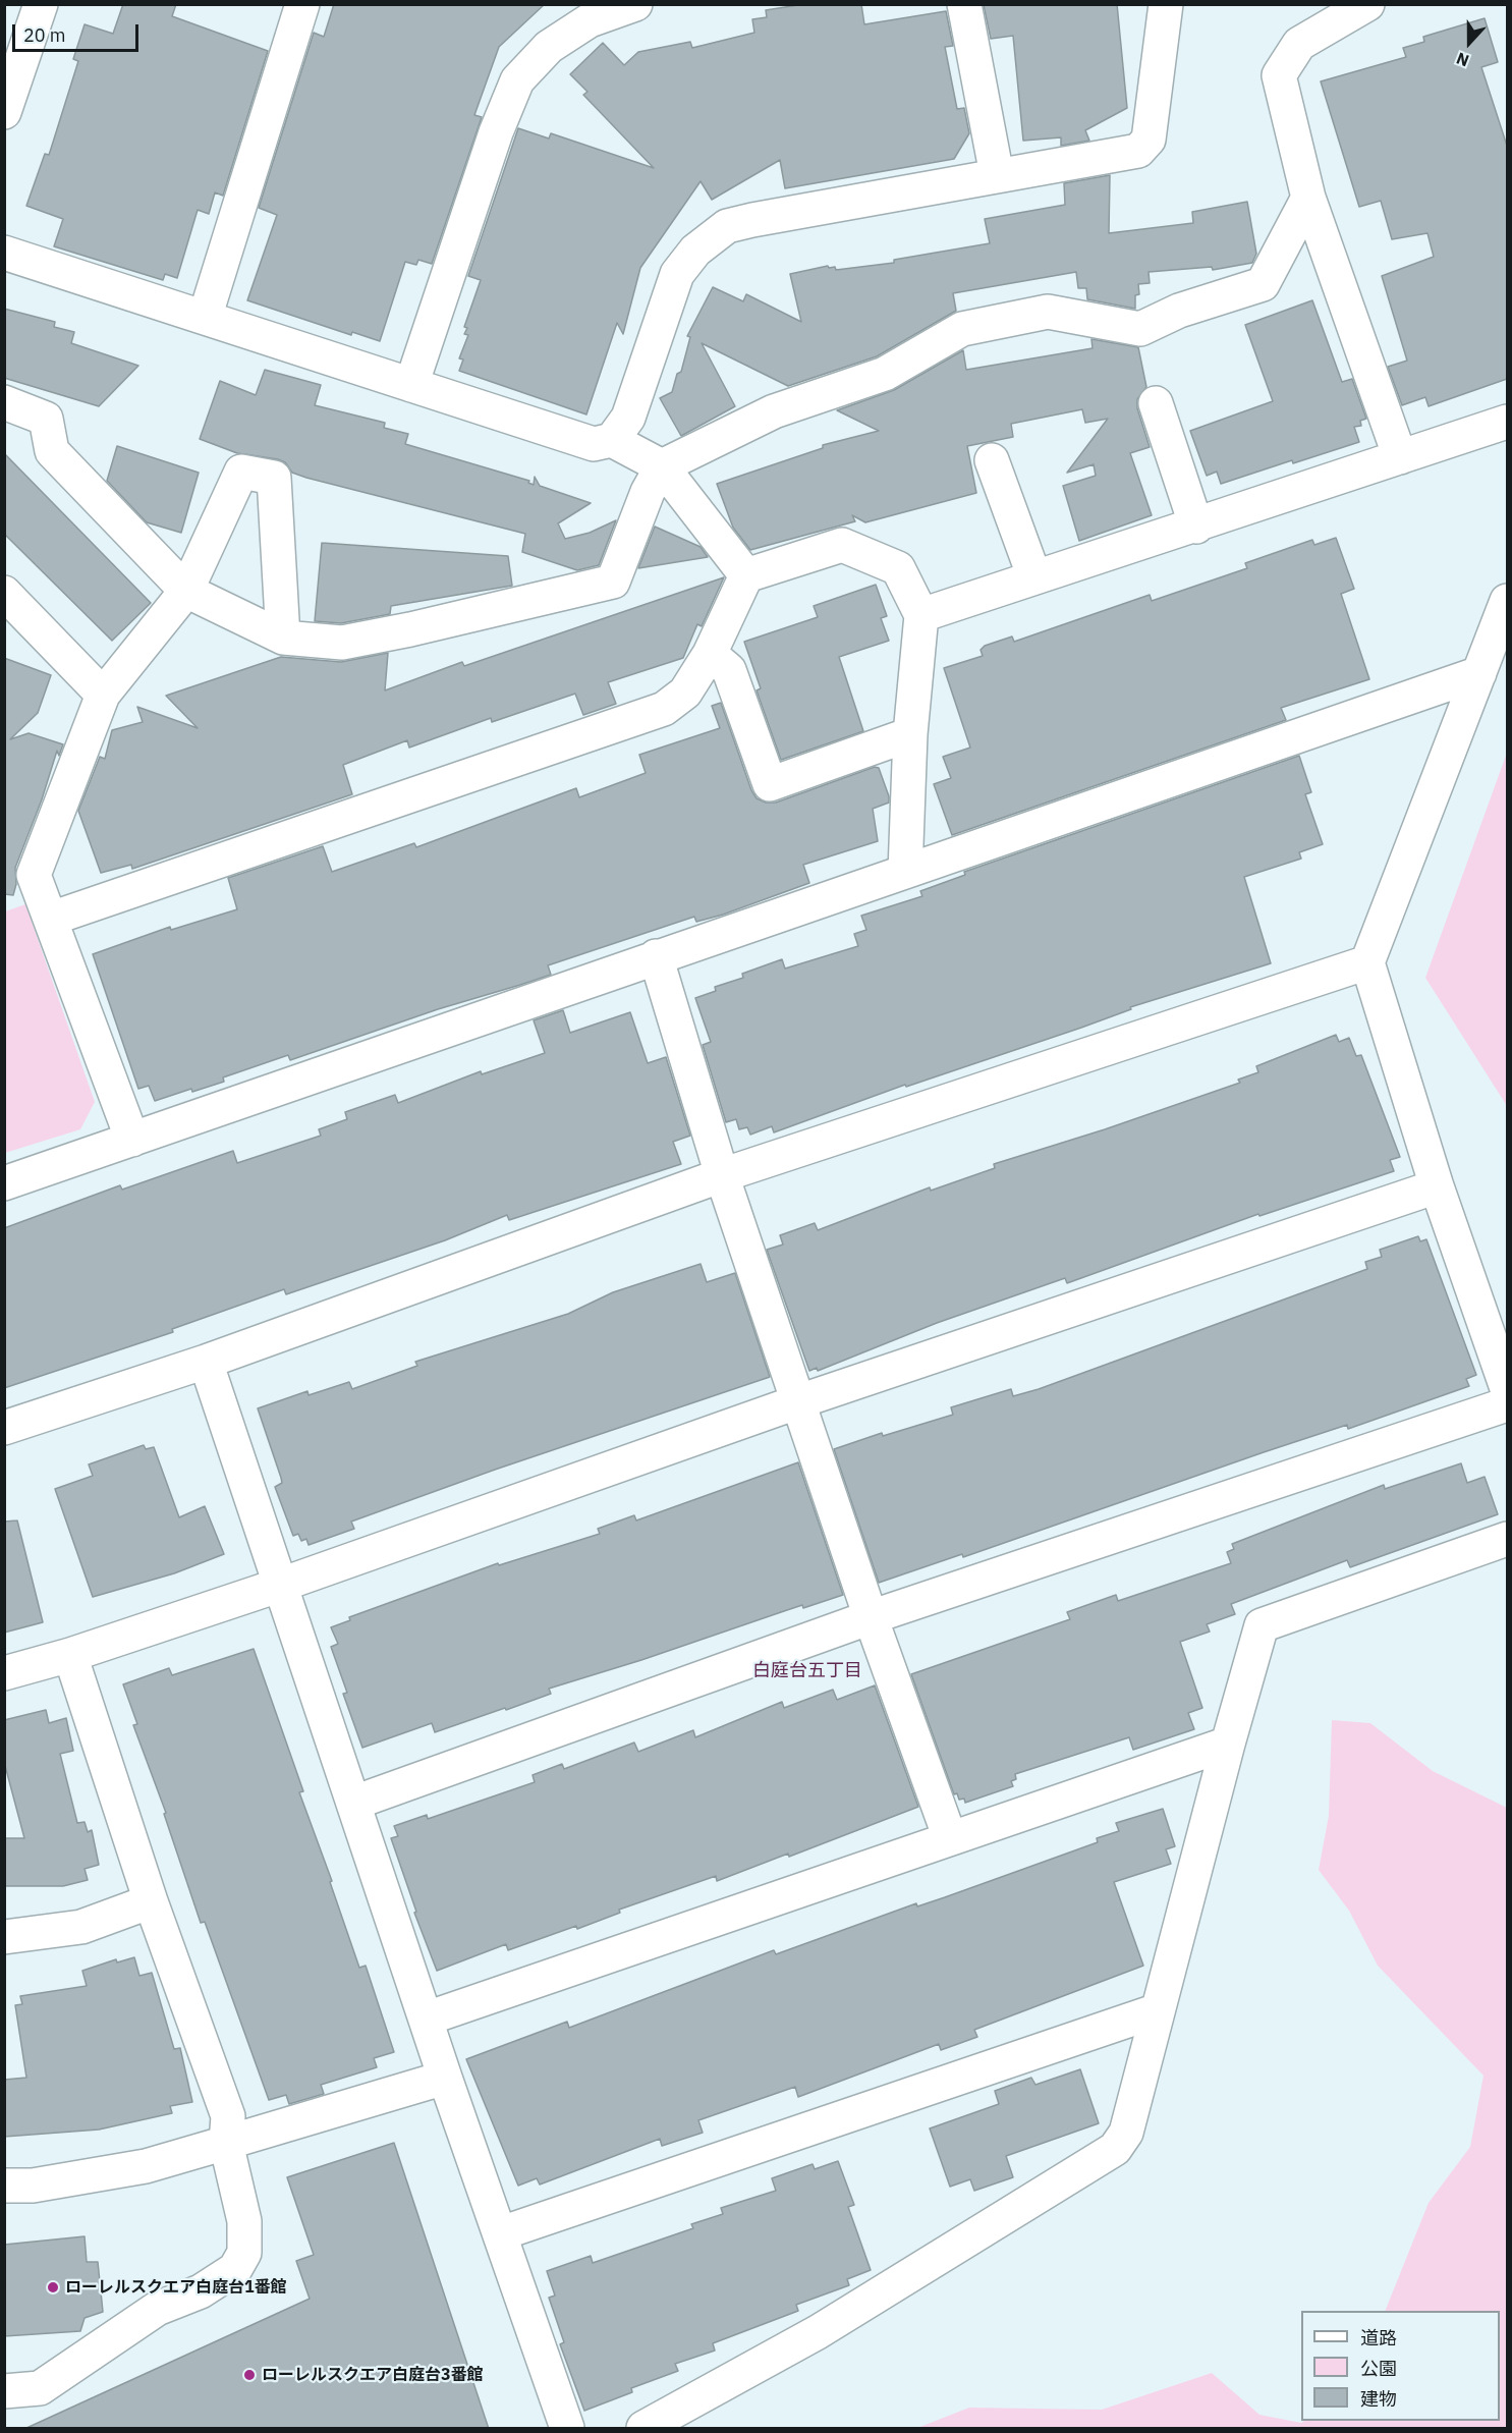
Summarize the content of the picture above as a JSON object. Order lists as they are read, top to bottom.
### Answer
{
  "districts": ["白庭台五丁目"],
  "places": ["ローレルスクエア白庭台1番館", "ローレルスクエア白庭台3番館"],
  "legend": ["道路", "公園", "建物"],
  "scale_bar": "20 m",
  "north": "bottom"
}
